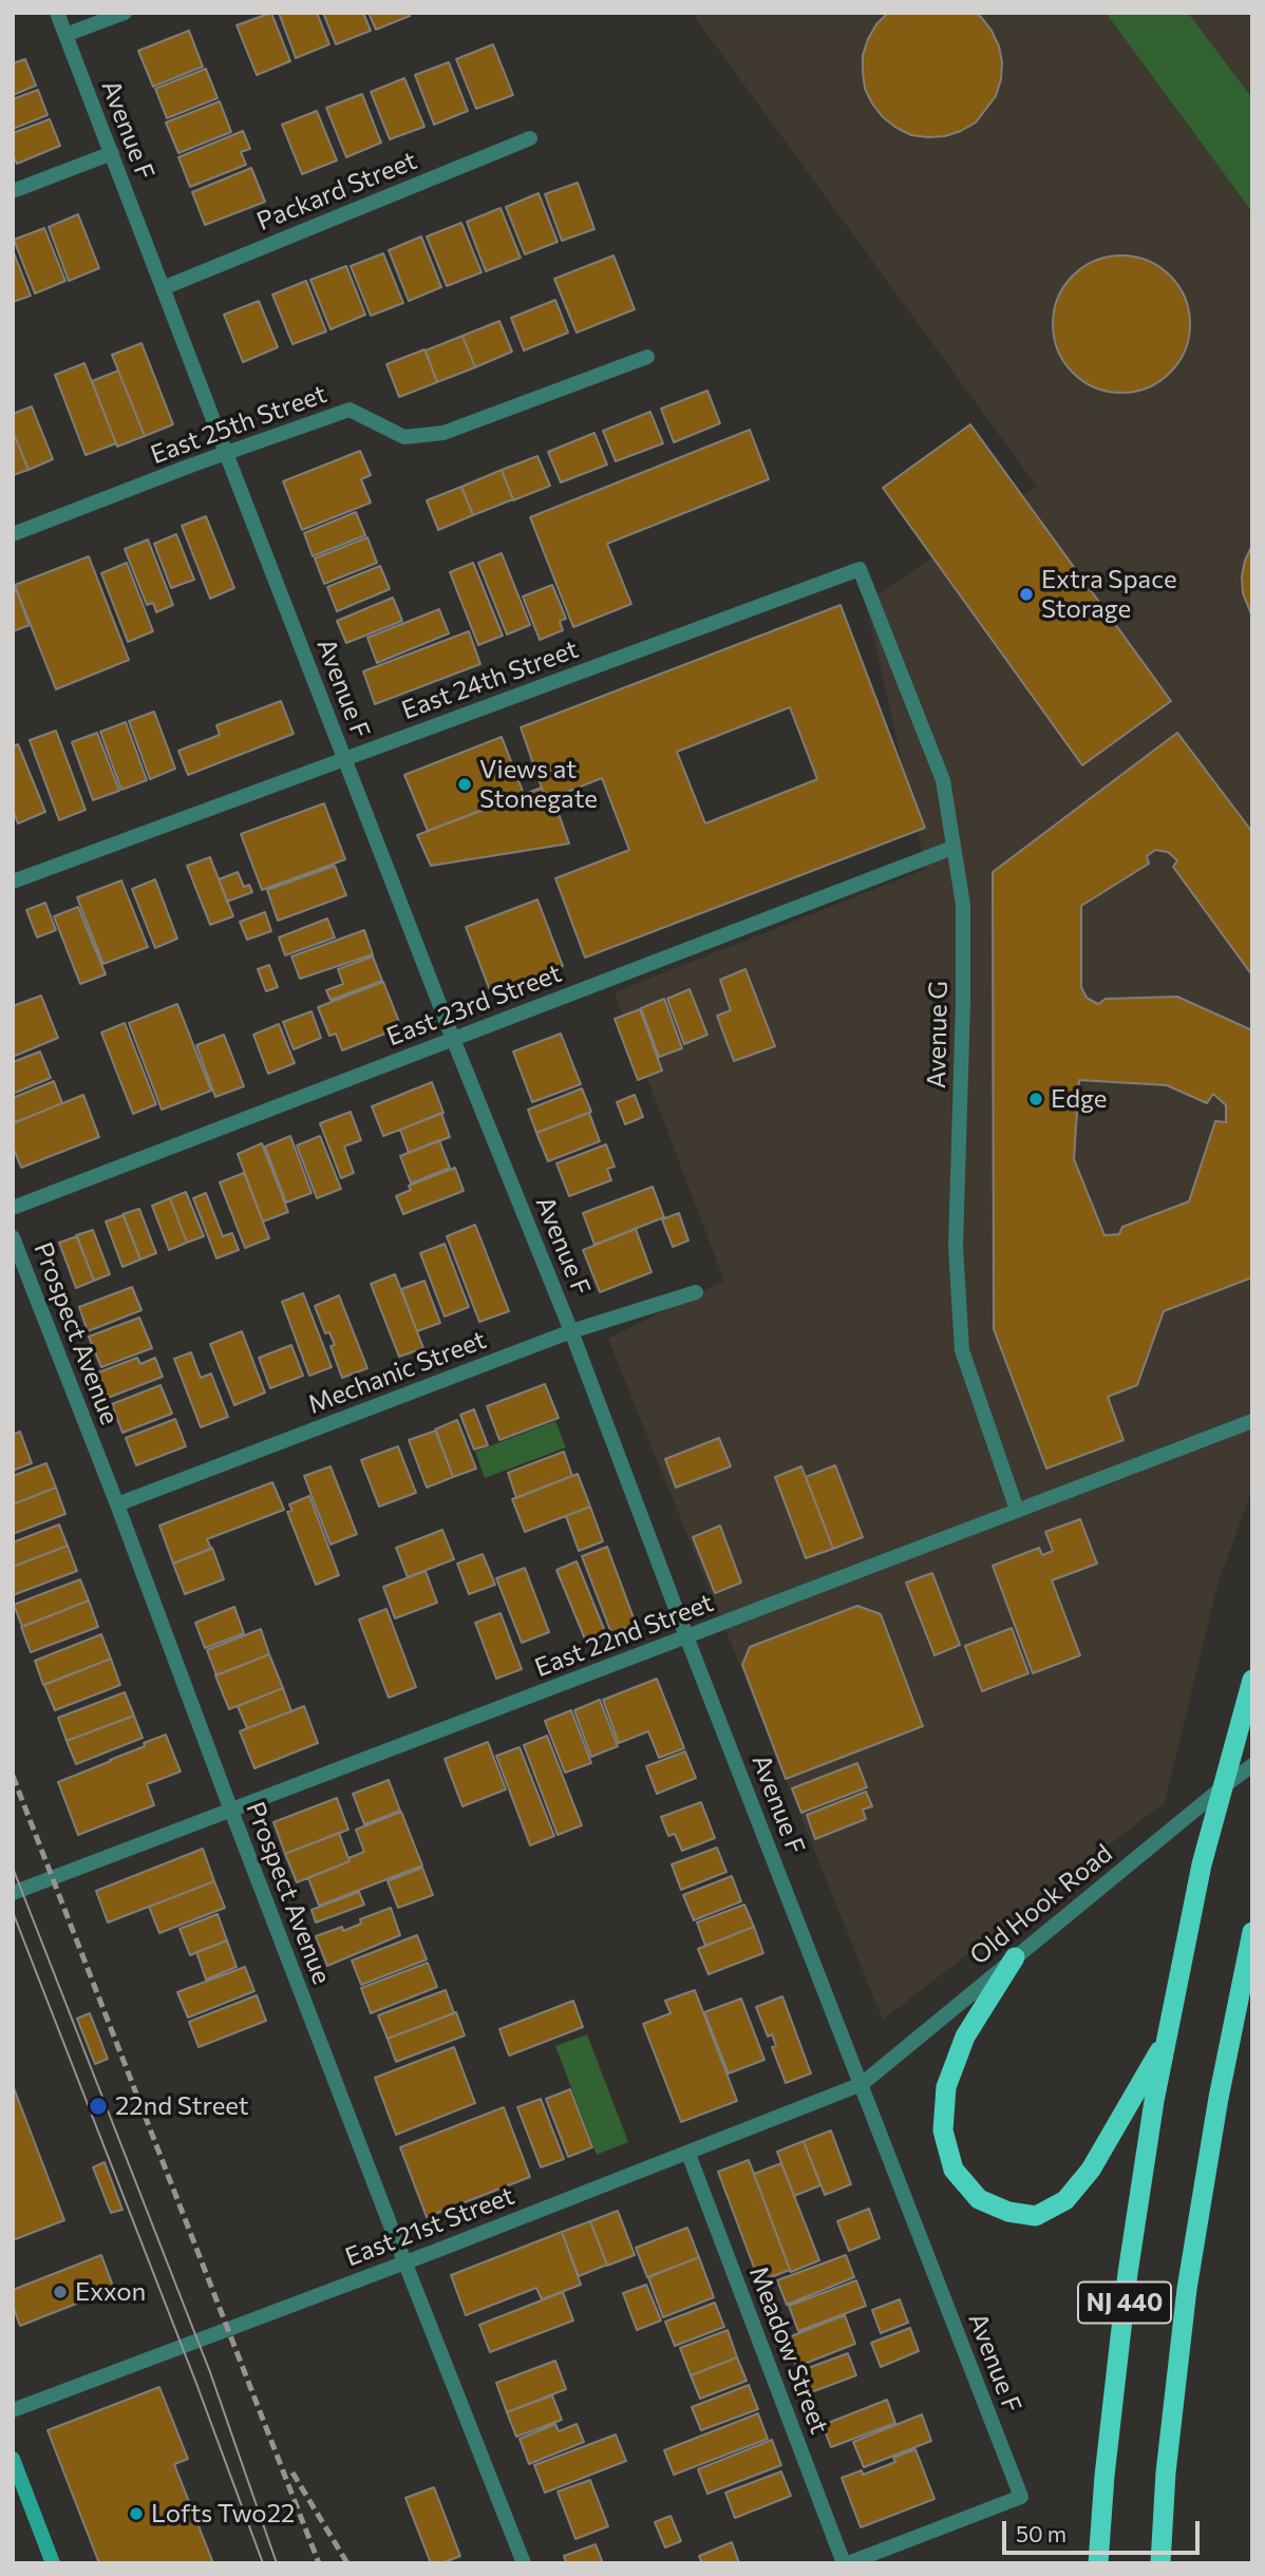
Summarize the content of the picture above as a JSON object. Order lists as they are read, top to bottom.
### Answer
{
  "streets": {
    "highway": ["NJ 440"],
    "street": [
      "Avenue F",
      "Packard Street",
      "East 25th Street",
      "East 24th Street",
      "East 23rd Street",
      "Avenue G",
      "Prospect Avenue",
      "Mechanic Street",
      "East 22nd Street",
      "Old Hook Road",
      "East 21st Street",
      "Meadow Street"
    ]
  },
  "crossings": [
    ["Avenue F", "Packard Street"],
    ["Avenue F", "East 25th Street"],
    ["Avenue F", "East 24th Street"],
    ["Avenue F", "East 23rd Street"],
    ["Avenue F", "Mechanic Street"],
    ["Avenue F", "East 22nd Street"],
    ["Avenue F", "Old Hook Road"],
    ["Avenue F", "East 21st Street"],
    ["Avenue F", "Meadow Street"],
    ["East 24th Street", "Avenue G"],
    ["East 23rd Street", "Avenue G"],
    ["Avenue G", "East 22nd Street"],
    ["Prospect Avenue", "Mechanic Street"],
    ["Prospect Avenue", "East 22nd Street"],
    ["Prospect Avenue", "East 21st Street"],
    ["Old Hook Road", "East 21st Street"],
    ["Old Hook Road", "NJ 440"],
    ["East 21st Street", "Meadow Street"]
  ],
  "places": [
    "Extra Space Storage",
    "Views at Stonegate",
    "Edge",
    "22nd Street",
    "Exxon",
    "Lofts Two22"
  ],
  "scale_bar": "50 m"
}
